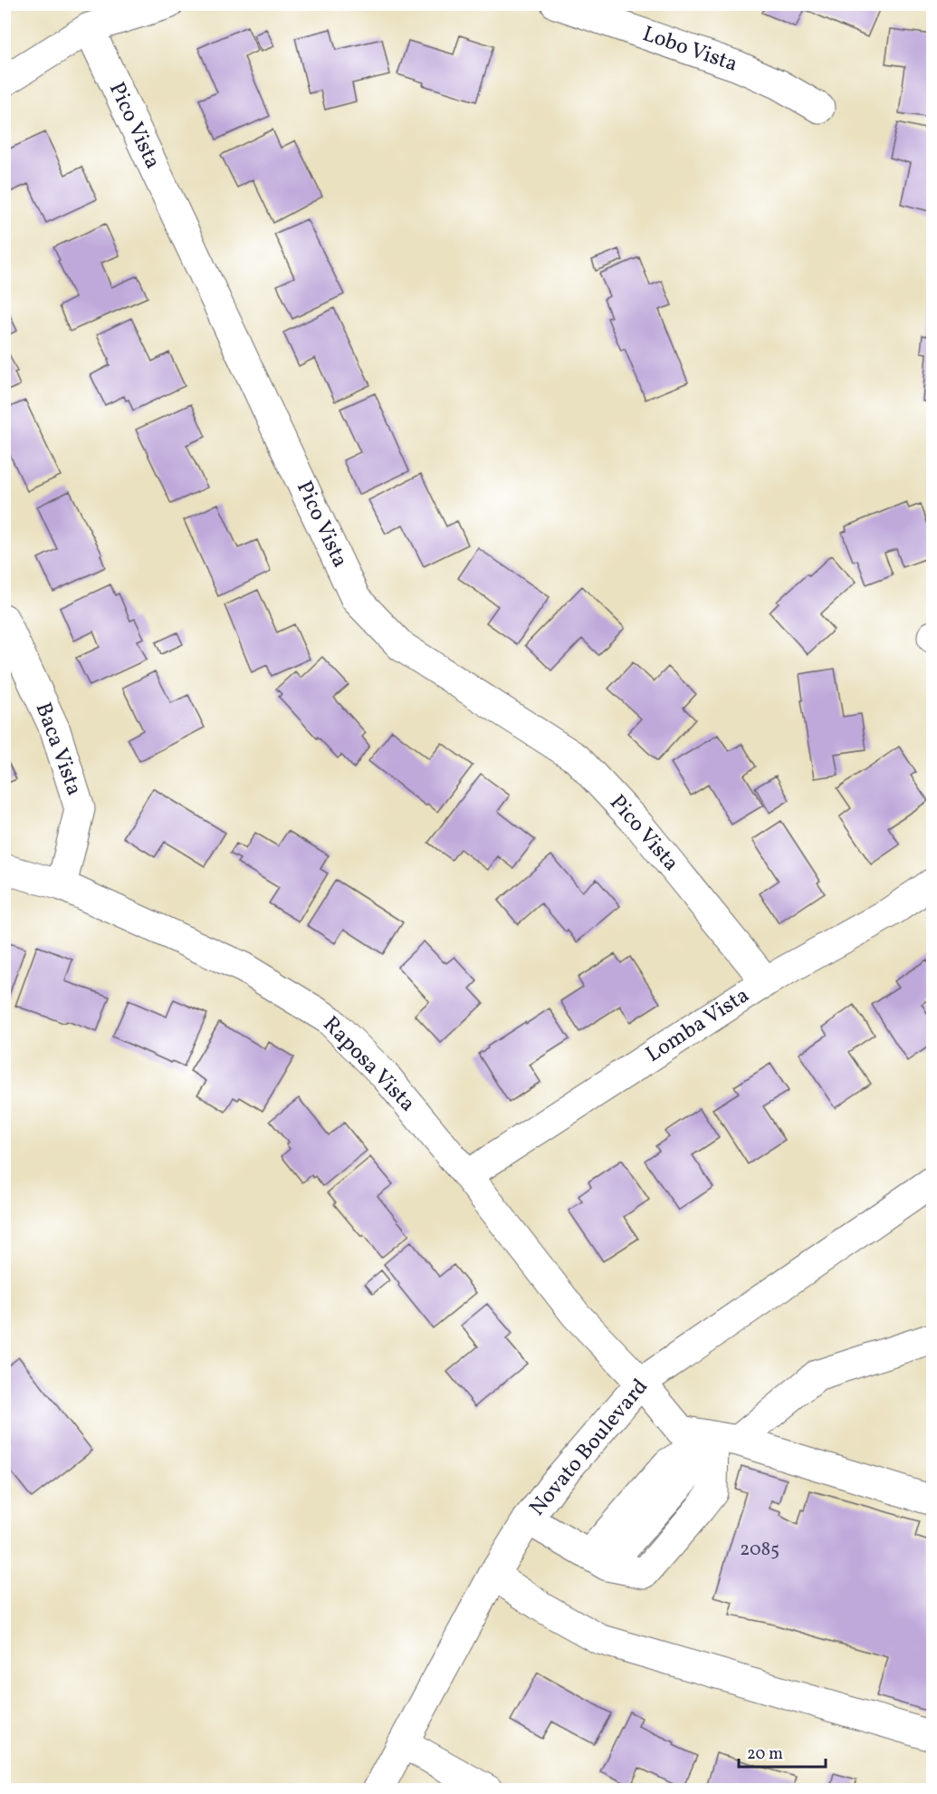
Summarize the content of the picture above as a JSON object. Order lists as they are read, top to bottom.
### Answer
{
  "streets": {
    "street": [
      "Lobo Vista",
      "Pico Vista",
      "Baca Vista",
      "Lomba Vista",
      "Raposa Vista",
      "Novato Boulevard"
    ]
  },
  "crossings": [
    ["Pico Vista", "Lomba Vista"],
    ["Baca Vista", "Raposa Vista"],
    ["Lomba Vista", "Raposa Vista"],
    ["Raposa Vista", "Novato Boulevard"]
  ],
  "house_numbers": ["2085"],
  "scale_bar": "20 m"
}
